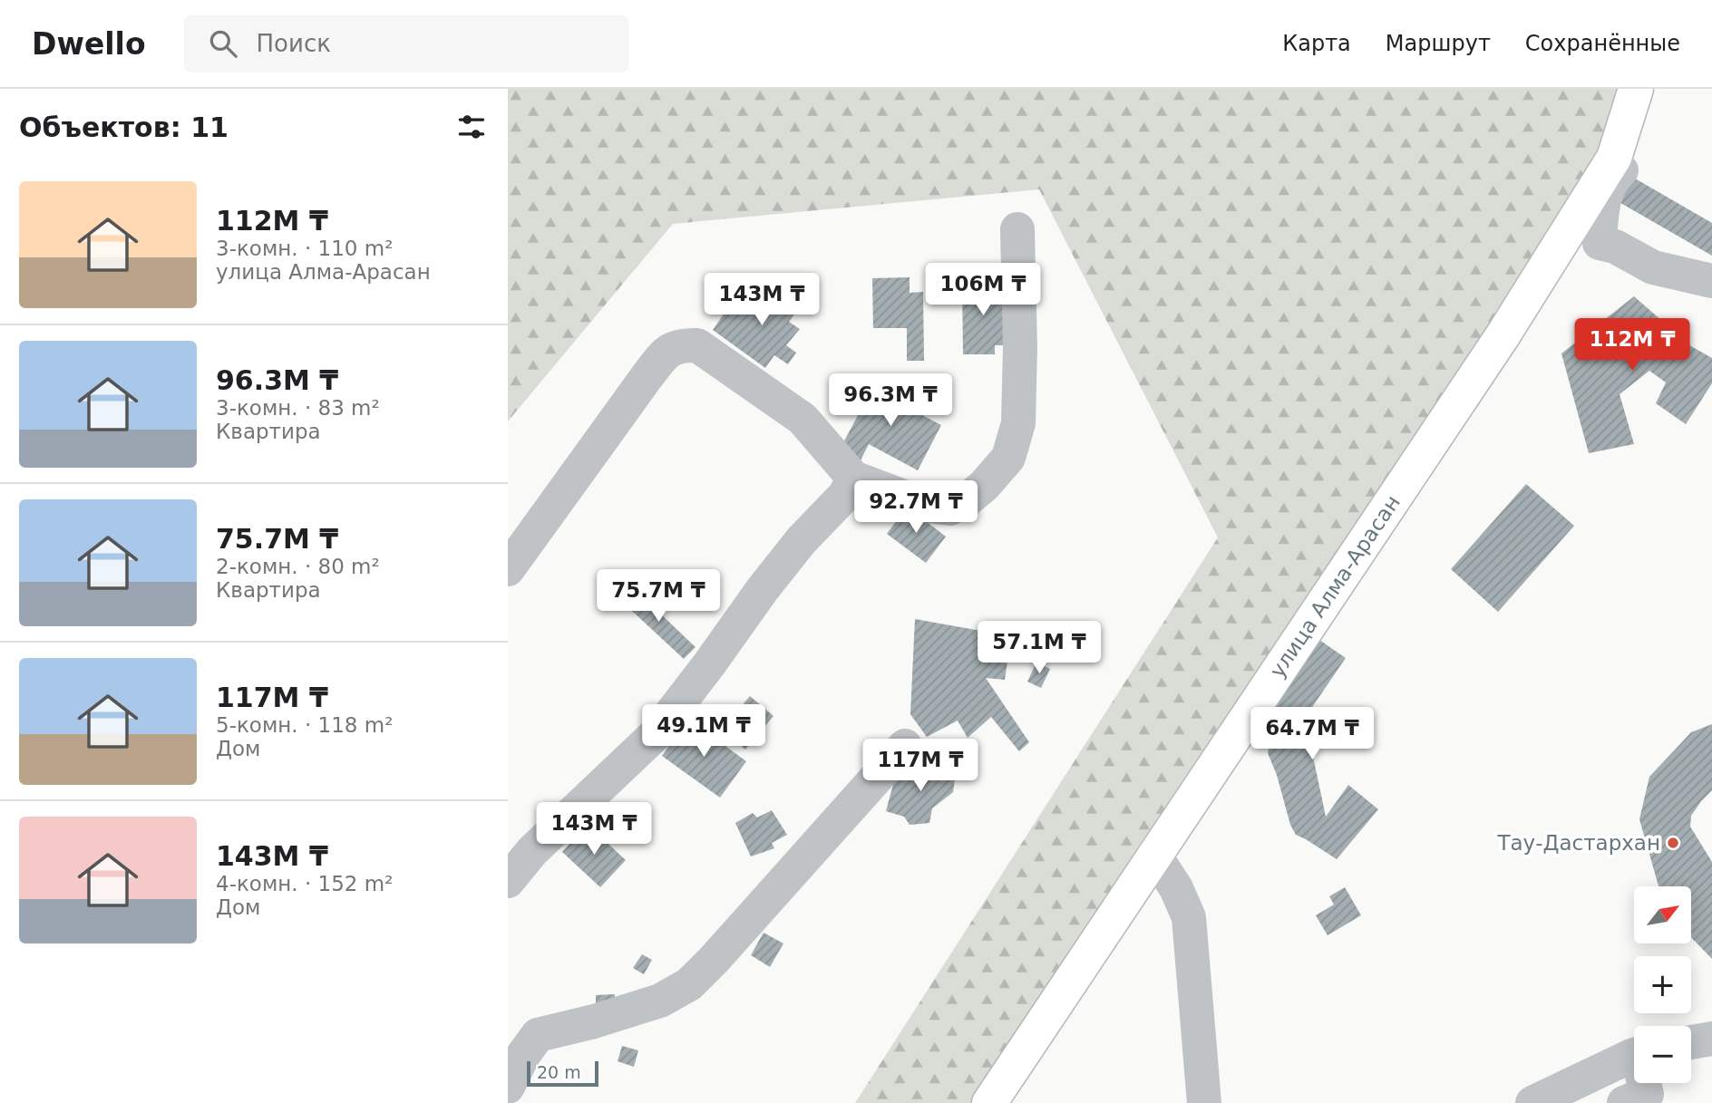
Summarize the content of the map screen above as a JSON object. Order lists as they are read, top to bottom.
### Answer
{
  "streets": {
    "main road": ["улица Алма-Арасан"]
  },
  "places": ["Тау-Дастархан"],
  "scale_bar": "20 m",
  "north": "top right",
  "page": {
    "header": "Dwello",
    "search": "Поиск",
    "nav": ["Карта", "Маршрут", "Сохранённые"],
    "heading": "Объектов: 11",
    "list": [
      {
        "name": "112M ₸",
        "note": "3-комн. · 110 m² · улица Алма-Арасан"
      },
      {
        "name": "96.3M ₸",
        "note": "3-комн. · 83 m² · Квартира"
      },
      {
        "name": "75.7M ₸",
        "note": "2-комн. · 80 m² · Квартира"
      },
      {
        "name": "117M ₸",
        "note": "5-комн. · 118 m² · Дом"
      },
      {
        "name": "143M ₸",
        "note": "4-комн. · 152 m² · Дом"
      }
    ],
    "price": [
      "106M ₸",
      "143M ₸",
      "112M ₸",
      "96.3M ₸",
      "92.7M ₸",
      "75.7M ₸",
      "57.1M ₸",
      "49.1M ₸",
      "64.7M ₸",
      "117M ₸",
      "143M ₸"
    ],
    "map_buttons": ["+", "−"],
    "scale": "20 m"
  }
}
